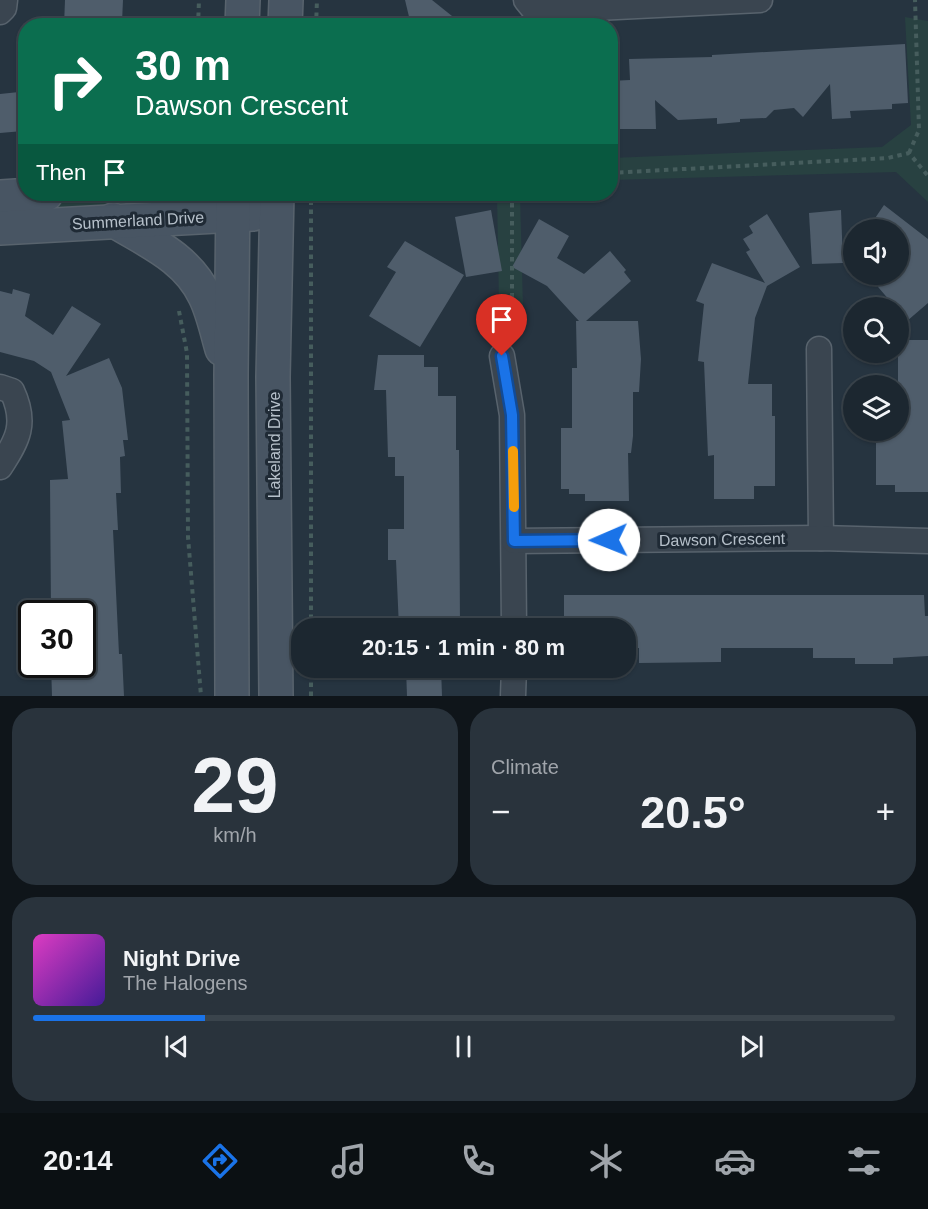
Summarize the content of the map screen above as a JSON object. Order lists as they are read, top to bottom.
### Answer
{
  "streets": {
    "main road": ["Summerland Drive", "Lakeland Drive"],
    "street": ["Dawson Crescent"]
  },
  "crossings": [
    ["Summerland Drive", "Lakeland Drive"]
  ],
  "page": {
    "turn": ["30 m", "Dawson Crescent"],
    "then": "Then",
    "limit": "30",
    "trip": "20:15 · 1 min · 80 m",
    "tile": [
      ["29", "km/h"],
      "Climate"
    ],
    "heat": ["−", "20.5°", "+"],
    "song": ["Night Drive", "The Halogens"],
    "tabs": "20:14"
  }
}
